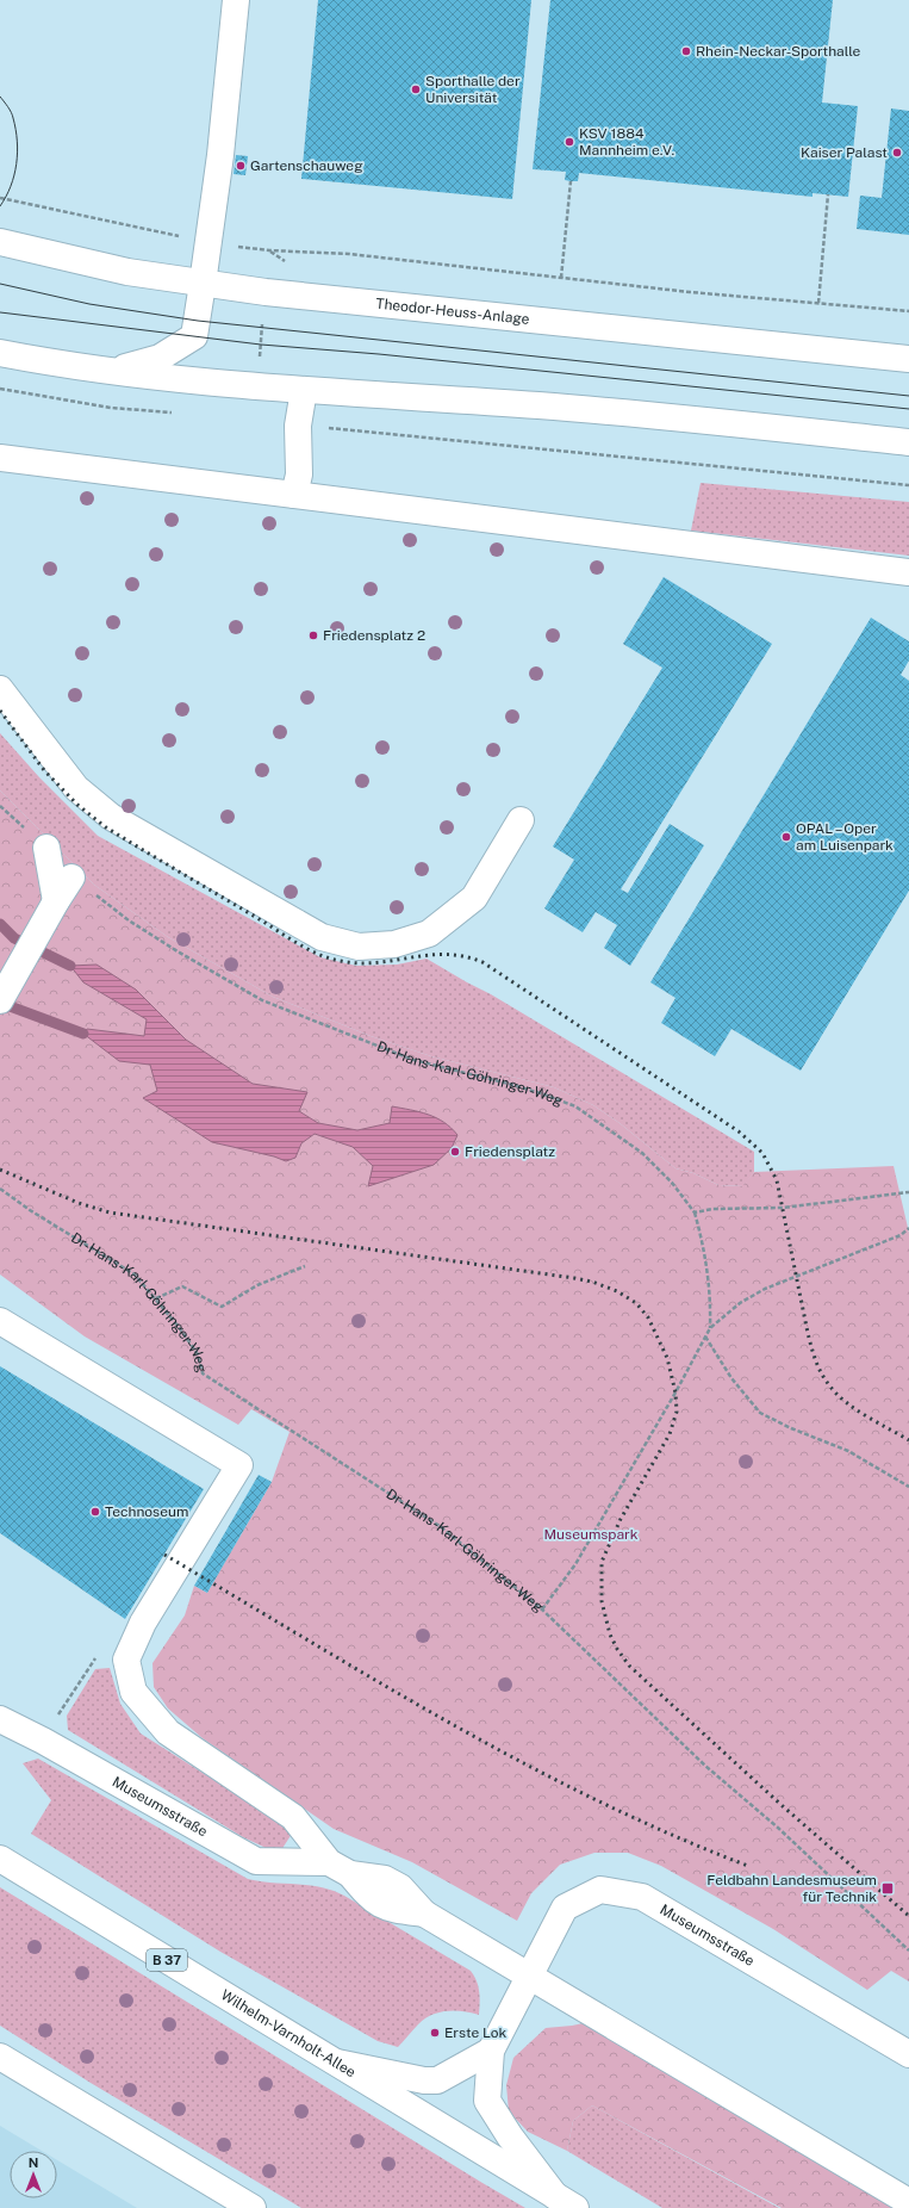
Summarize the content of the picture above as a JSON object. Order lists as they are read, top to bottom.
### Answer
{
  "streets": {
    "main road": [
      "Theodor-Heuss-Anlage",
      "Museumsstraße",
      "B 37",
      "Wilhelm-Varnholt-Allee"
    ],
    "path": ["Dr-Hans-Karl-Göhringer-Weg"]
  },
  "crossings": [
    ["Museumsstraße", "Wilhelm-Varnholt-Allee"]
  ],
  "parks": ["Museumspark"],
  "places": {
    "other": [
      "Rhein-Neckar-Sporthalle",
      "Sporthalle der Universität",
      "KSV 1884 Mannheim e.V.",
      "Kaiser Palast",
      "Gartenschauweg",
      "Friedensplatz 2",
      "OPAL – Oper am Luisenpark",
      "Friedensplatz",
      "Technoseum",
      "Erste Lok"
    ],
    "transit": ["Feldbahn Landesmuseum für Technik"]
  },
  "north": "top"
}
